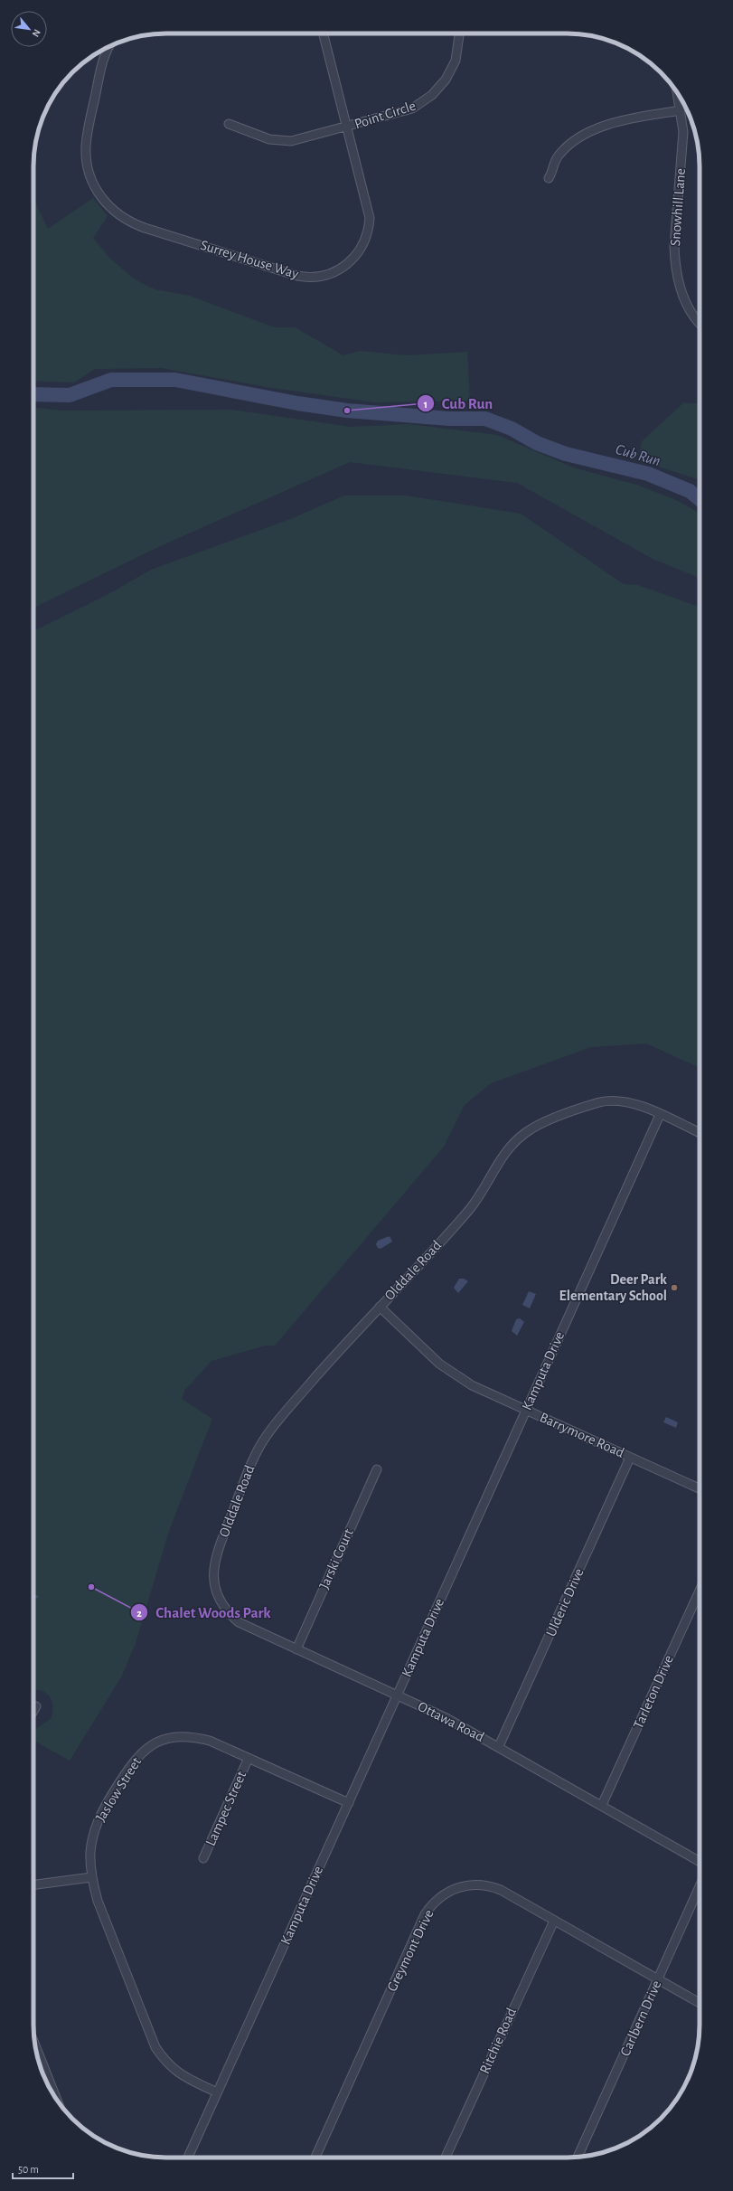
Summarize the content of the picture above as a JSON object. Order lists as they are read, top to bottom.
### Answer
{
  "streets": {
    "street": [
      "Point Circle",
      "Snowhill Lane",
      "Surrey House Way",
      "Olddale Road",
      "Kamputa Drive",
      "Barrymore Road",
      "Jarski Court",
      "Ulderic Drive",
      "Tarleton Drive",
      "Ottawa Road",
      "Jaslow Street",
      "Lampec Street",
      "Greymont Drive",
      "Carlbern Drive",
      "Ritchie Road"
    ]
  },
  "crossings": [
    ["Point Circle", "Surrey House Way"],
    ["Olddale Road", "Kamputa Drive"],
    ["Olddale Road", "Barrymore Road"],
    ["Olddale Road", "Ottawa Road"],
    ["Kamputa Drive", "Barrymore Road"],
    ["Kamputa Drive", "Ottawa Road"],
    ["Kamputa Drive", "Jaslow Street"],
    ["Barrymore Road", "Ulderic Drive"],
    ["Jarski Court", "Ottawa Road"],
    ["Ulderic Drive", "Ottawa Road"],
    ["Tarleton Drive", "Ottawa Road"],
    ["Jaslow Street", "Lampec Street"],
    ["Greymont Drive", "Carlbern Drive"],
    ["Greymont Drive", "Ritchie Road"]
  ],
  "water": ["Cub Run"],
  "places": ["Cub Run", "Deer Park Elementary School", "Chalet Woods Park"],
  "scale_bar": "50 m",
  "north": "bottom right"
}
